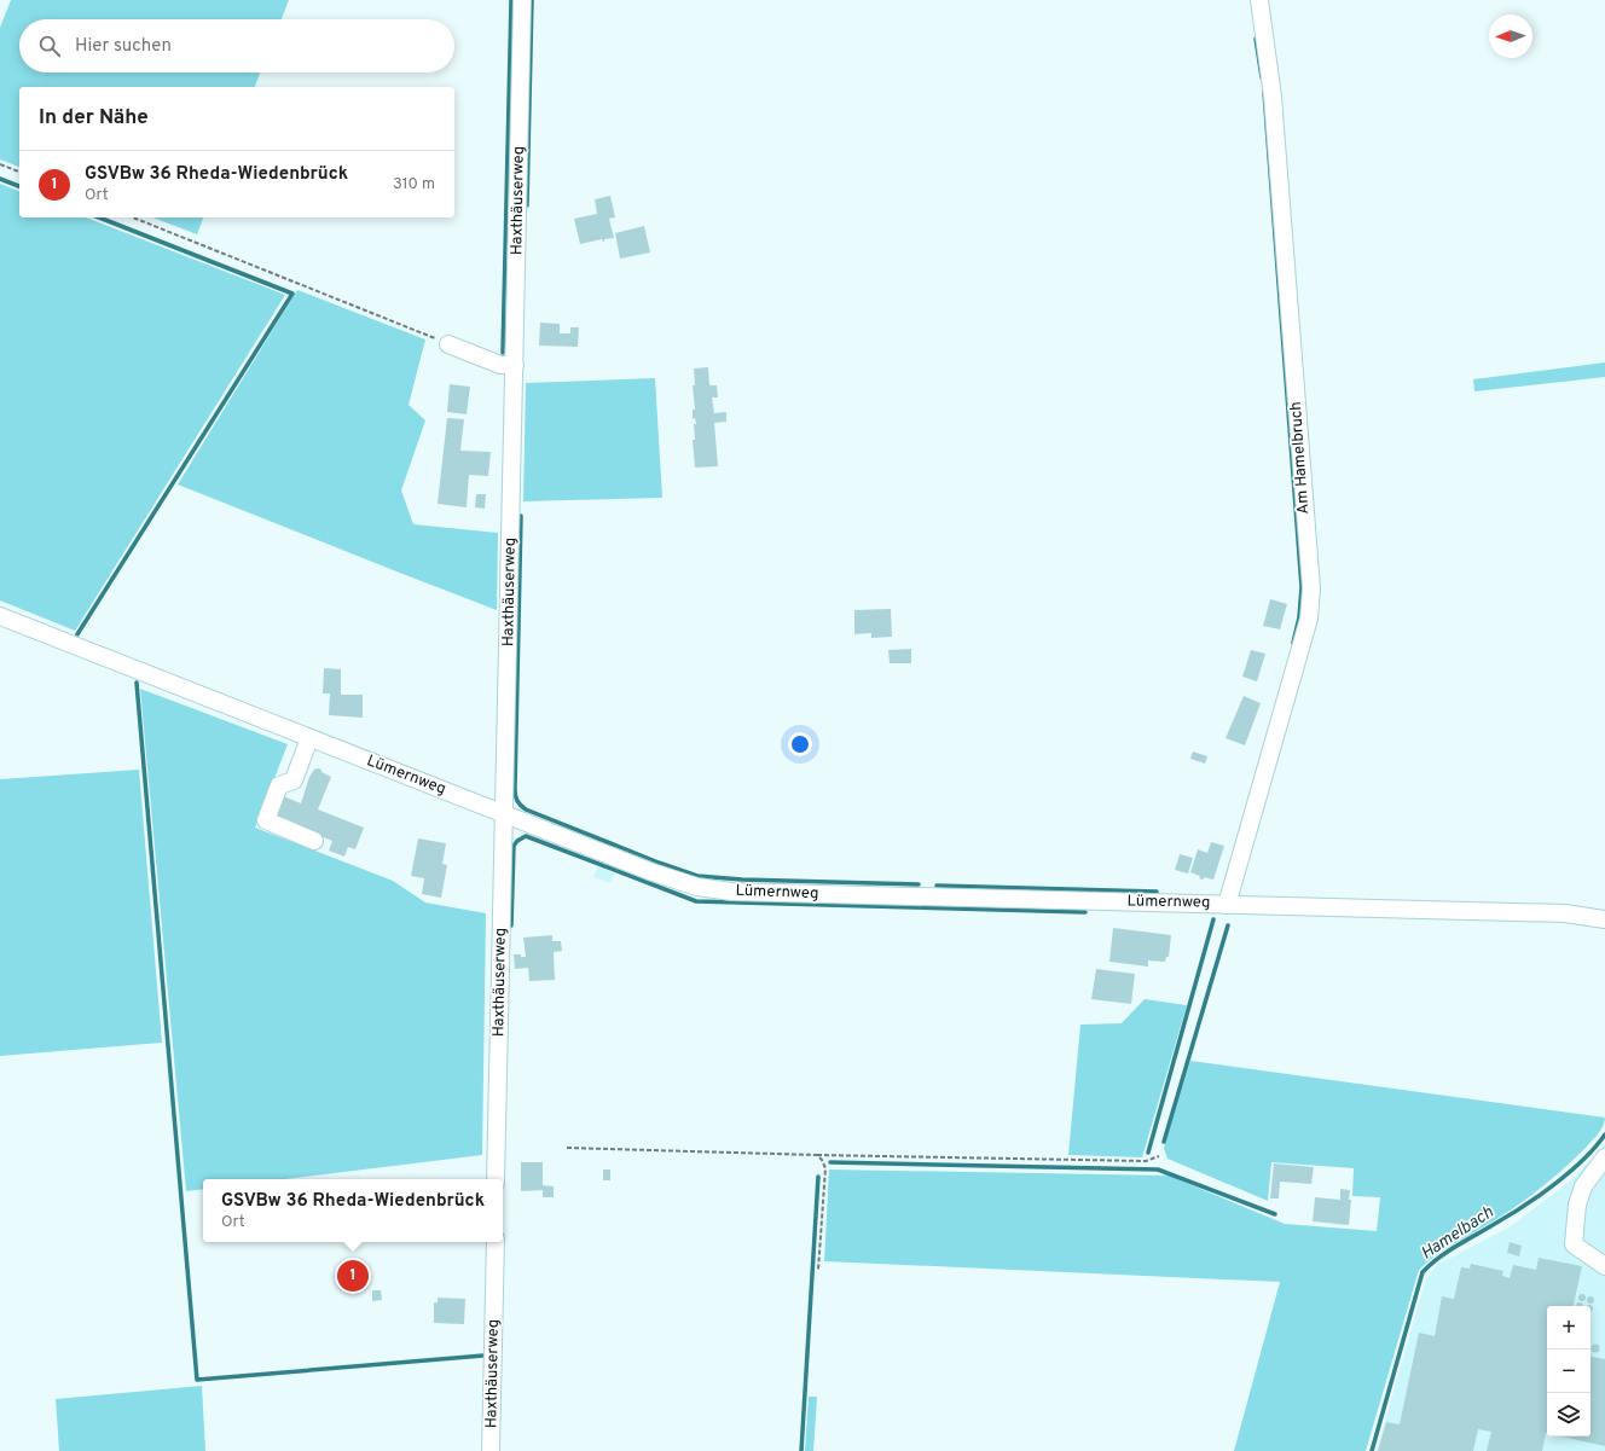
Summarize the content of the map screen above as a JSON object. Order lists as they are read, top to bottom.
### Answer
{
  "streets": {
    "street": ["Haxthäuserweg", "Am Hamelbruch", "Lümernweg"]
  },
  "crossings": [
    ["Haxthäuserweg", "Lümernweg"],
    ["Am Hamelbruch", "Lümernweg"]
  ],
  "water": ["Hamelbach"],
  "north": "left",
  "page": {
    "search": "Hier suchen",
    "heading": "In der Nähe",
    "list": [
      {
        "mark": "1",
        "name": "GSVBw 36 Rheda-Wiedenbrück",
        "note": "Ort",
        "value": "310 m"
      }
    ],
    "popup": ["GSVBw 36 Rheda-Wiedenbrück", "Ort"],
    "pins": "1",
    "map_buttons": ["+", "−"]
  }
}
